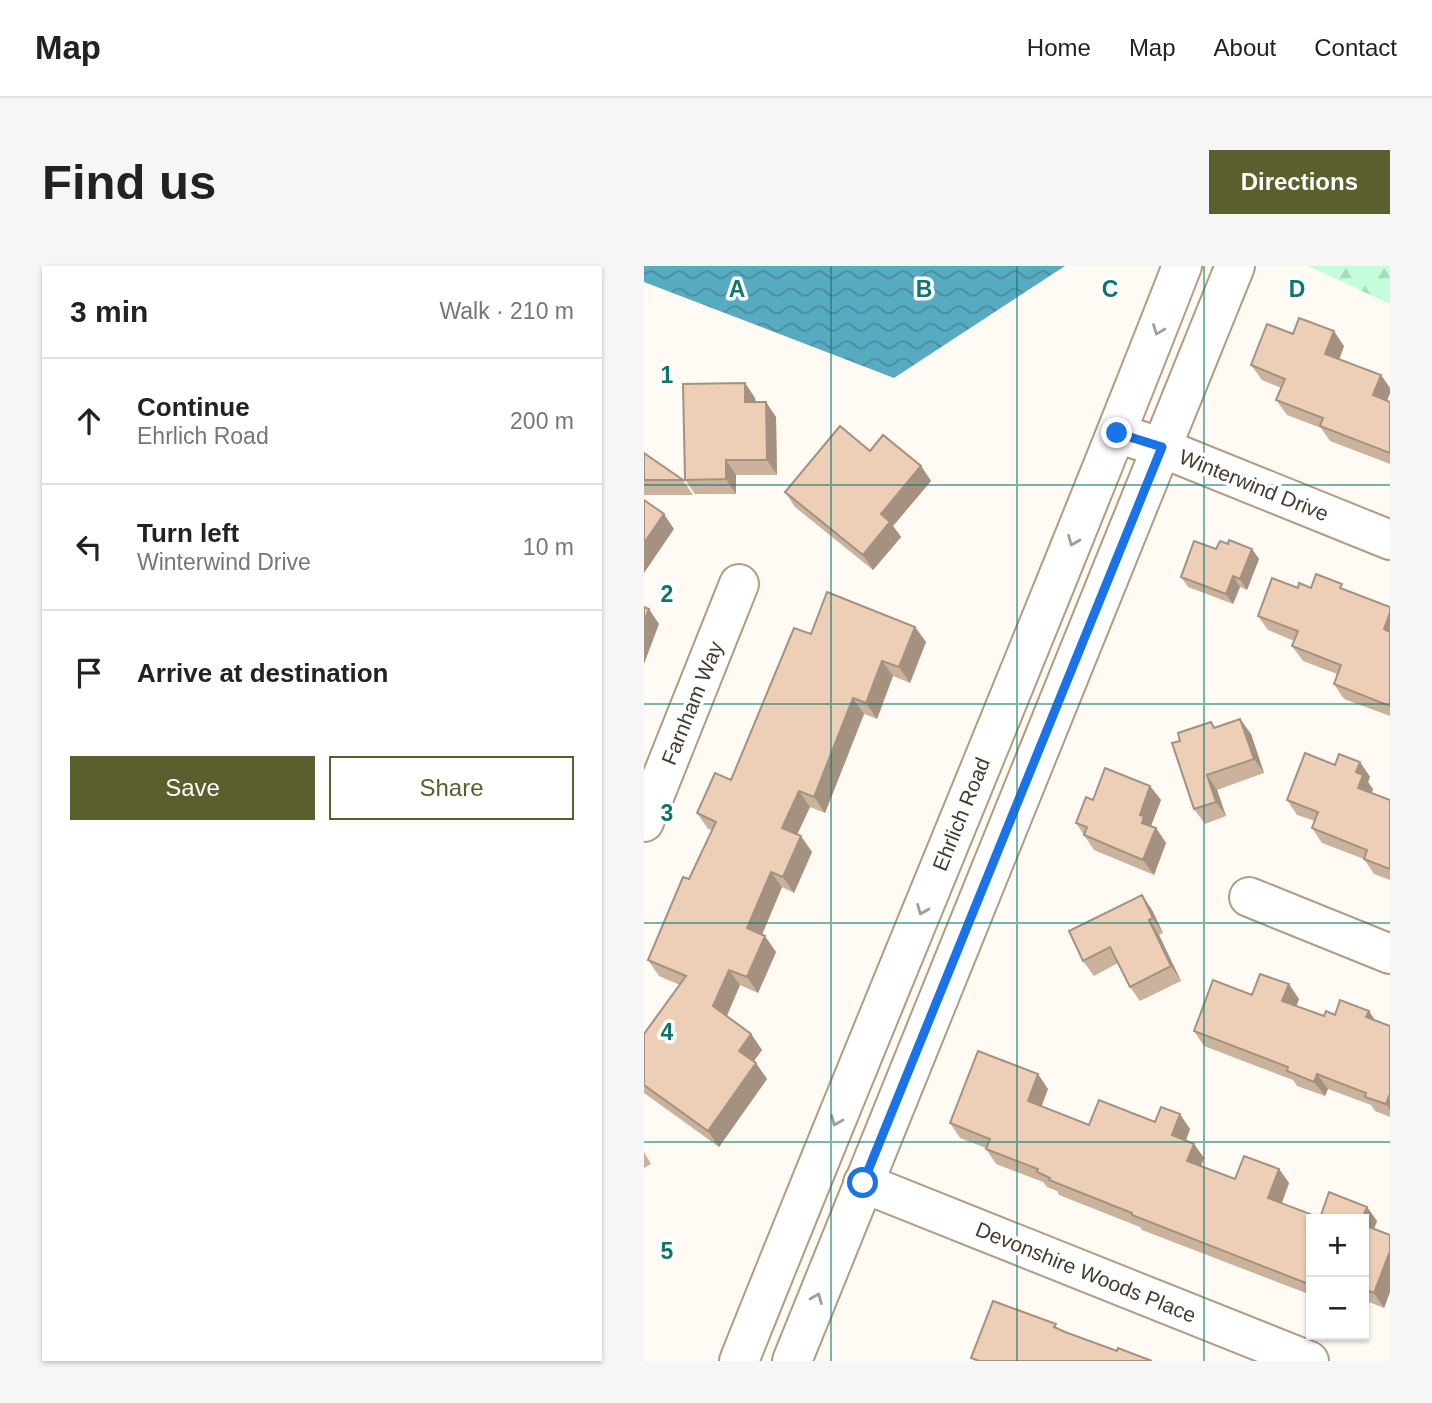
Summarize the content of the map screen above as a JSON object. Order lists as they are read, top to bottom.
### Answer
{
  "streets": {
    "main road": [
      "Winterwind Drive",
      "Farnham Way",
      "Ehrlich Road",
      "Devonshire Woods Place"
    ]
  },
  "crossings": [
    ["Winterwind Drive", "Ehrlich Road"]
  ],
  "page": {
    "header": "Map",
    "nav": [
      "Home",
      "Map",
      "About",
      "Contact"
    ],
    "buttons": [
      "Directions",
      ["Save", "Share"]
    ],
    "title": "Find us",
    "heading": ["3 min", "Walk · 210 m"],
    "list": [
      ["Continue", "Ehrlich Road", "200 m"],
      ["Turn left", "Winterwind Drive", "10 m"],
      "Arrive at destination"
    ],
    "map_buttons": ["+", "−"]
  },
  "grid": {
    "columns": [
      "A",
      "B",
      "C",
      "D"
    ],
    "rows": [
      "1",
      "2",
      "3",
      "4",
      "5"
    ]
  }
}
